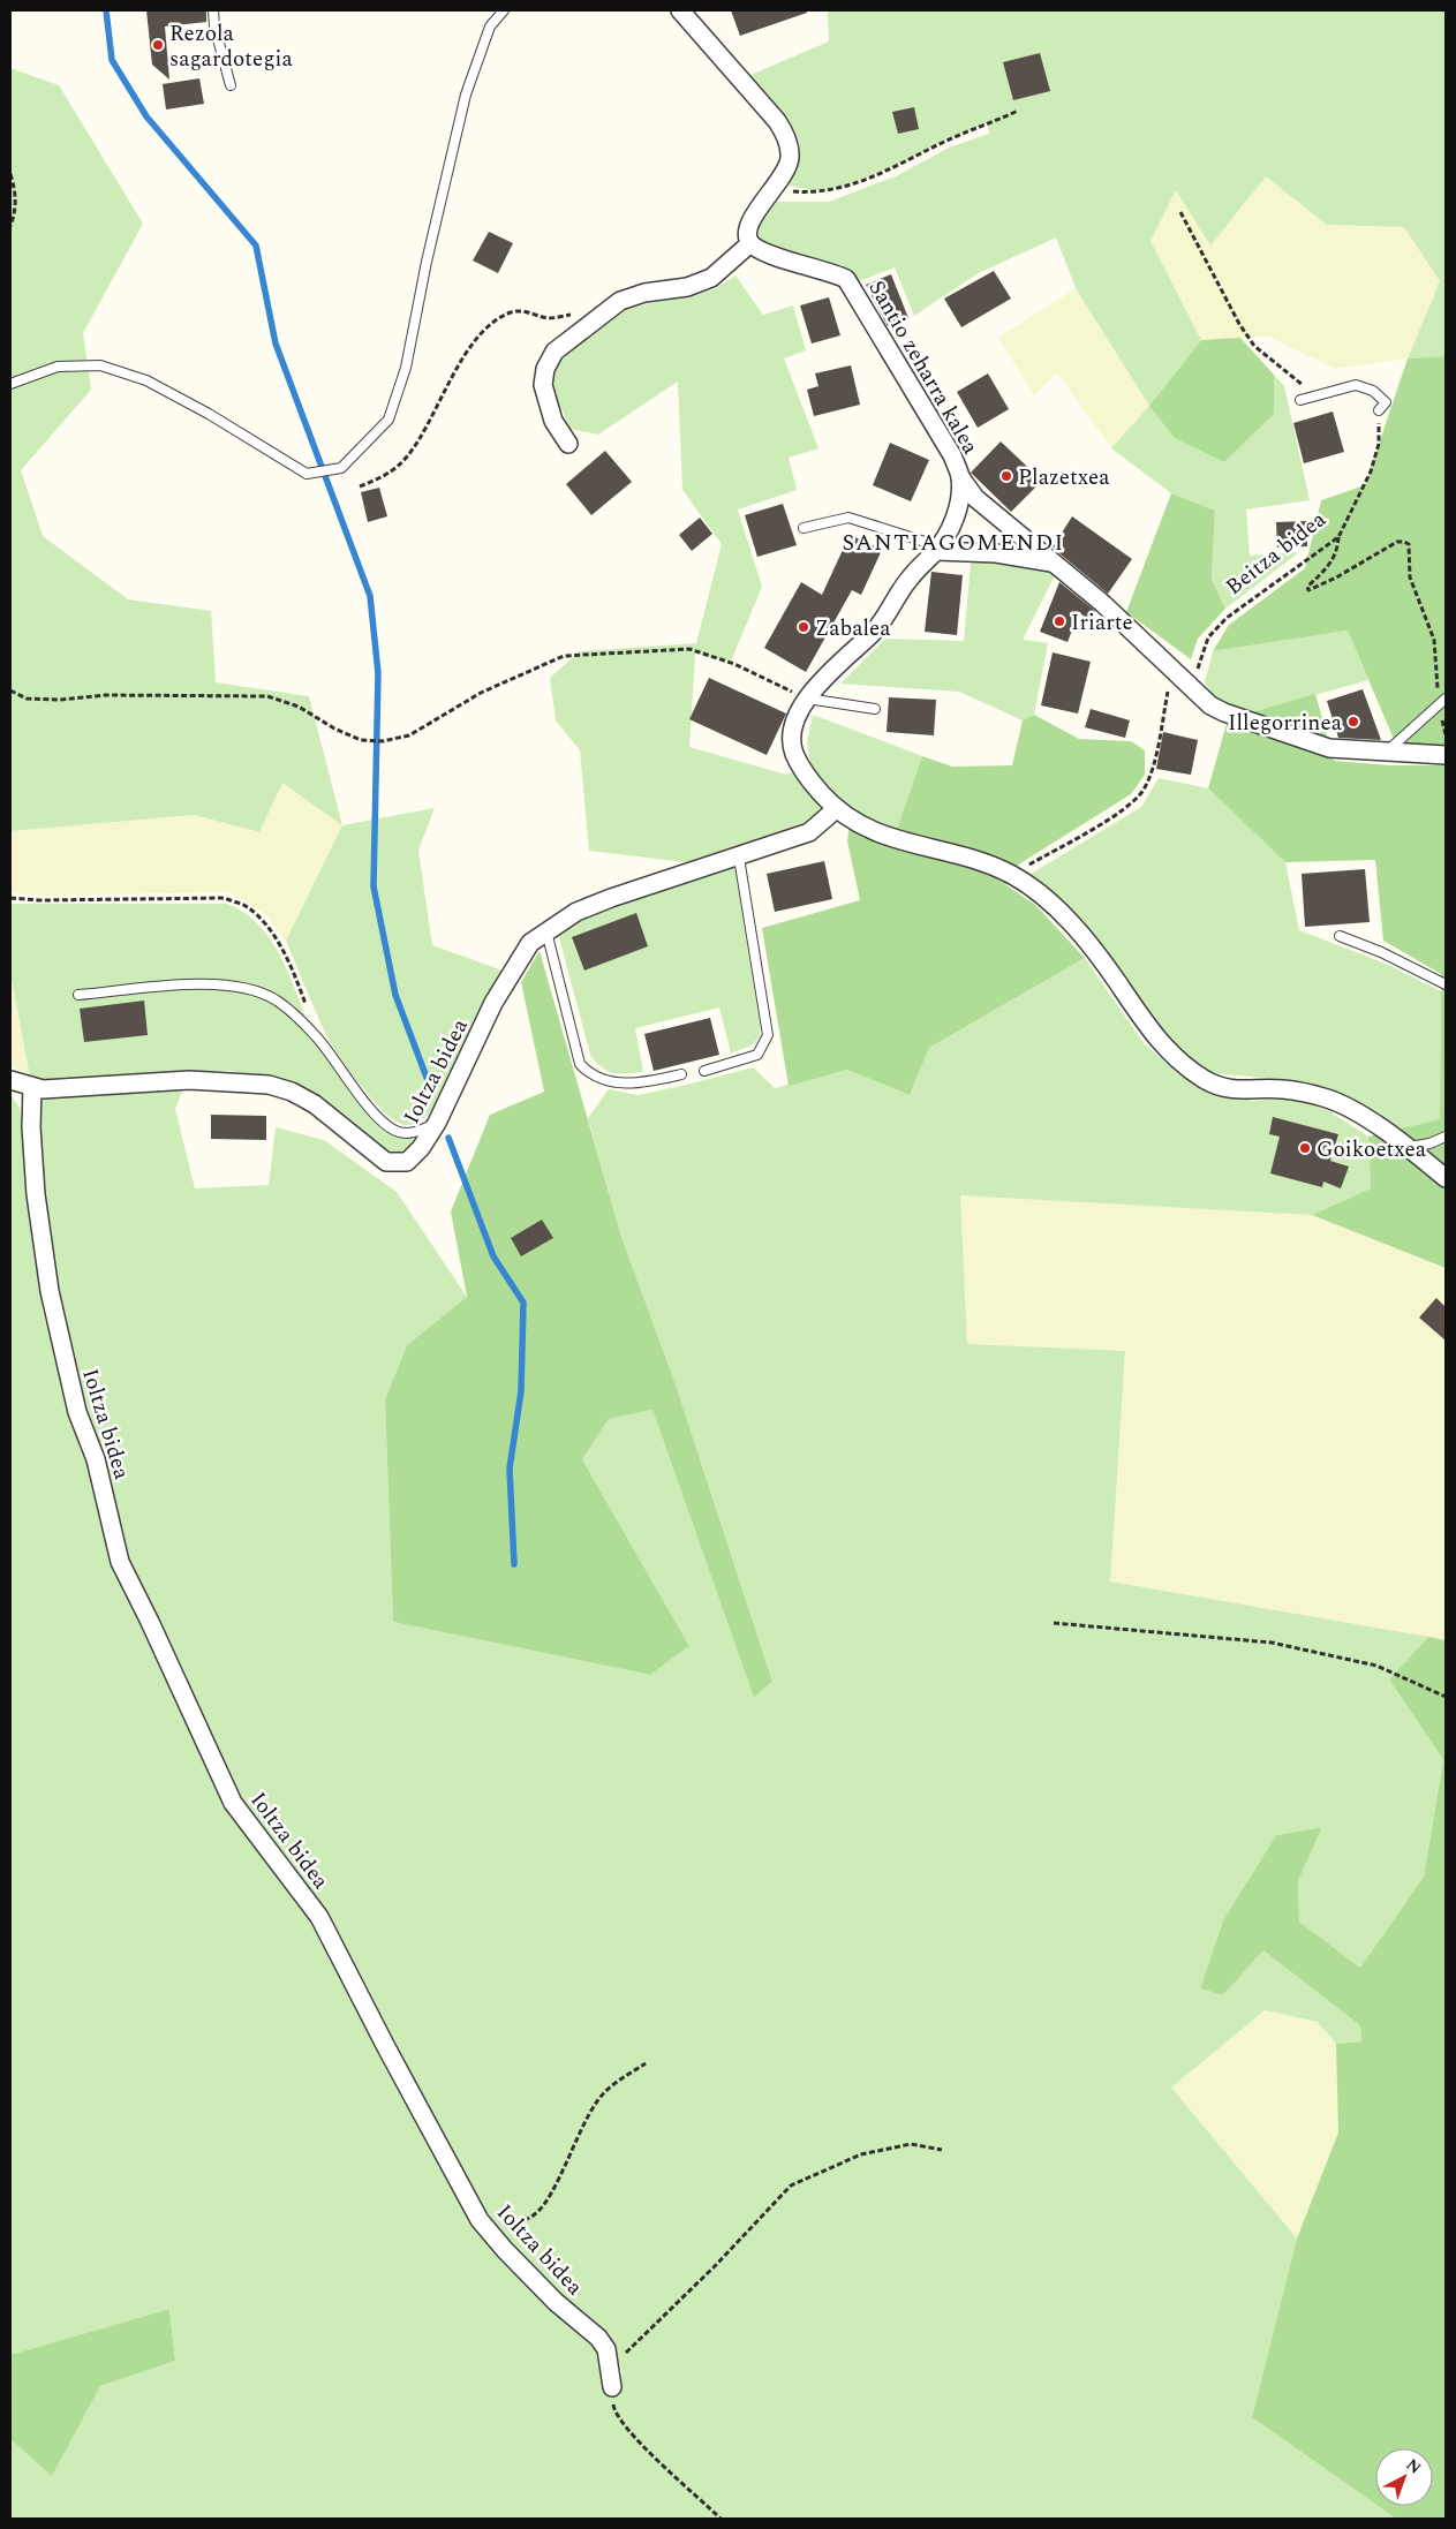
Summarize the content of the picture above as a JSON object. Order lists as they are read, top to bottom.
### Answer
{
  "streets": {
    "street": ["Santio zeharra kalea", "Ioltza bidea"],
    "path": ["Beitza bidea"]
  },
  "crossings": [
    ["Santio zeharra kalea", "Ioltza bidea"]
  ],
  "districts": ["SANTIAGOMENDI"],
  "places": [
    "Rezola sagardotegia",
    "Plazetxea",
    "Iriarte",
    "Zabalea",
    "Illegorrinea",
    "Goikoetxea"
  ],
  "north": "top right"
}
